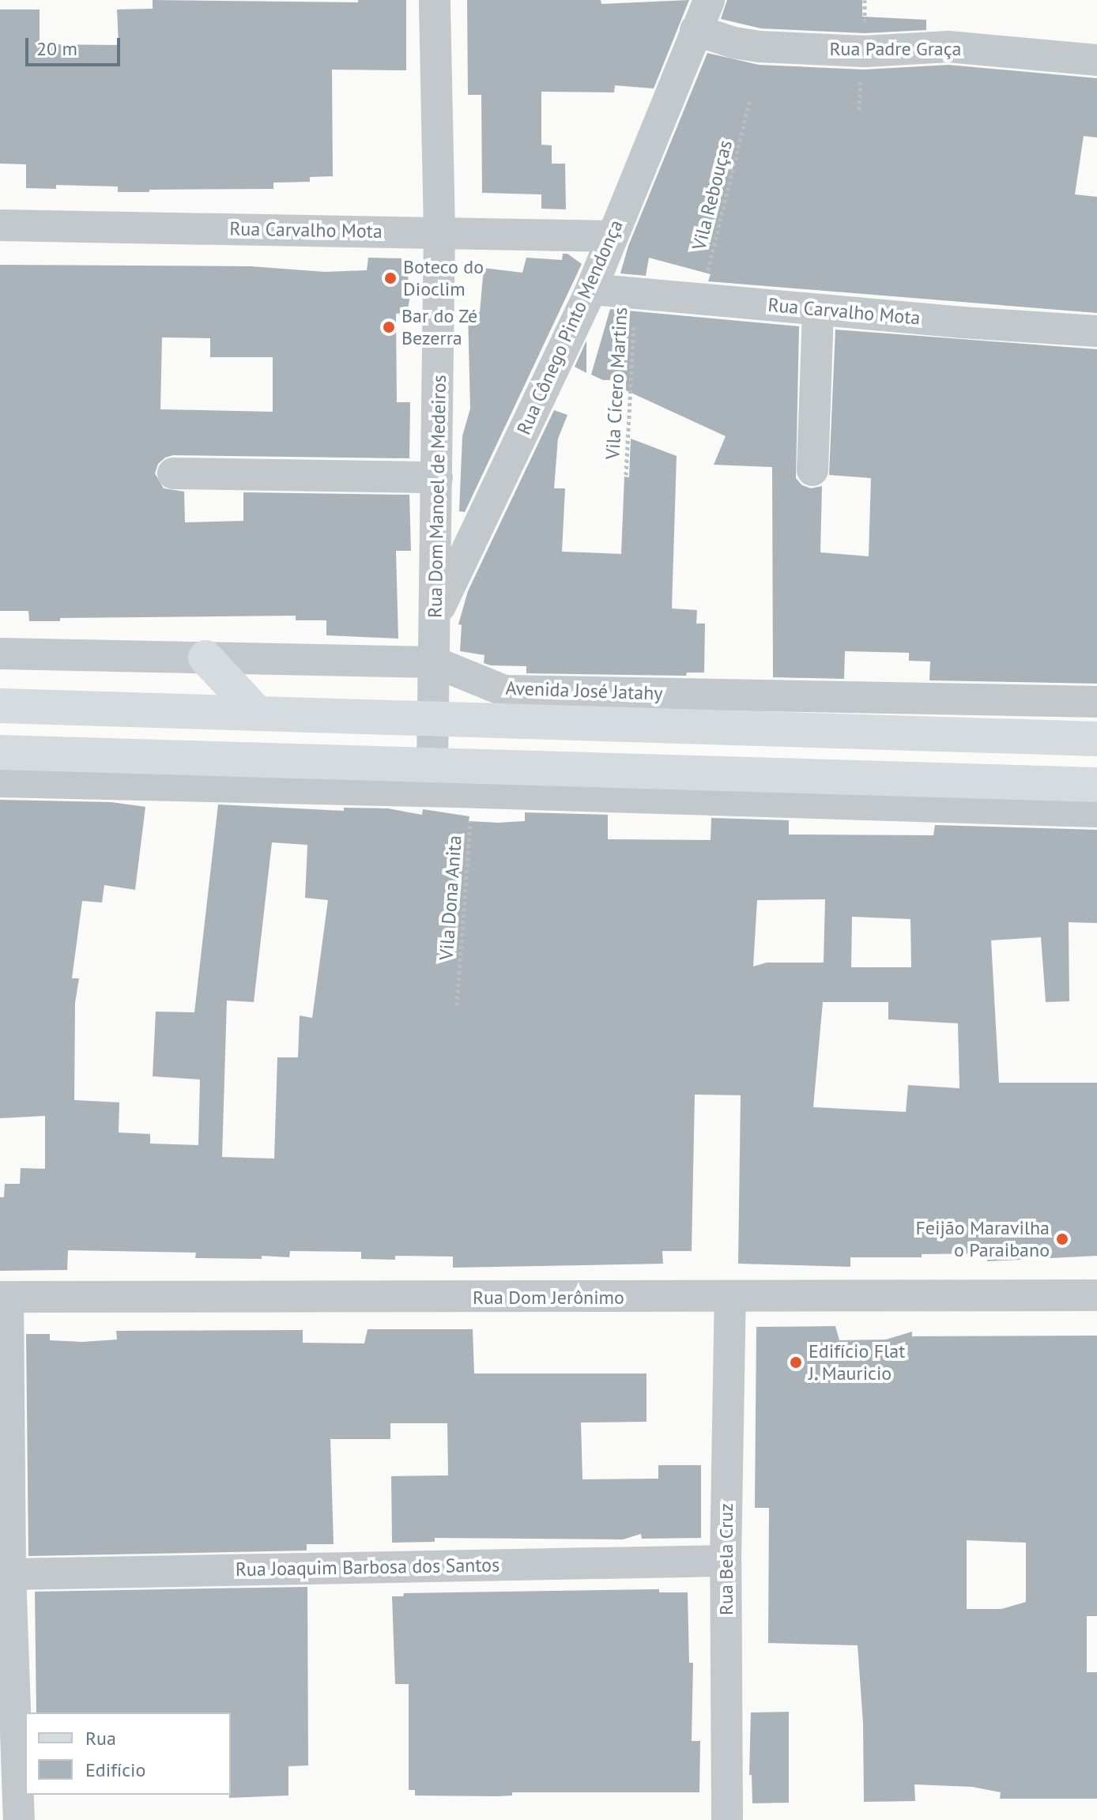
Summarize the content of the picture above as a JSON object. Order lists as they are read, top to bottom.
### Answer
{
  "streets": {
    "main road": ["Avenida José Jatahy"],
    "street": [
      "Rua Padre Graça",
      "Rua Carvalho Mota",
      "Rua Cônego Pinto Mendonça",
      "Rua Dom Manoel de Medeiros",
      "Rua Dom Jerônimo",
      "Rua Bela Cruz",
      "Rua Joaquim Barbosa dos Santos"
    ],
    "path": ["Vila Rebouças", "Vila Cícero Martins", "Vila Dona Anita"]
  },
  "crossings": [
    ["Rua Padre Graça", "Rua Cônego Pinto Mendonça"],
    ["Vila Rebouças", "Rua Carvalho Mota"],
    ["Rua Carvalho Mota", "Rua Cônego Pinto Mendonça"],
    ["Rua Carvalho Mota", "Vila Cícero Martins"],
    ["Rua Carvalho Mota", "Rua Dom Manoel de Medeiros"],
    ["Rua Cônego Pinto Mendonça", "Rua Dom Manoel de Medeiros"],
    ["Rua Dom Manoel de Medeiros", "Avenida José Jatahy"],
    ["Rua Dom Jerônimo", "Rua Bela Cruz"],
    ["Rua Bela Cruz", "Rua Joaquim Barbosa dos Santos"]
  ],
  "places": [
    "Boteco do Dioclim",
    "Bar do Zé Bezerra",
    "Feijão Maravilha o Paraibano",
    "Edifício Flat J. Mauricio"
  ],
  "legend": ["Rua", "Edifício"],
  "scale_bar": "20 m"
}
